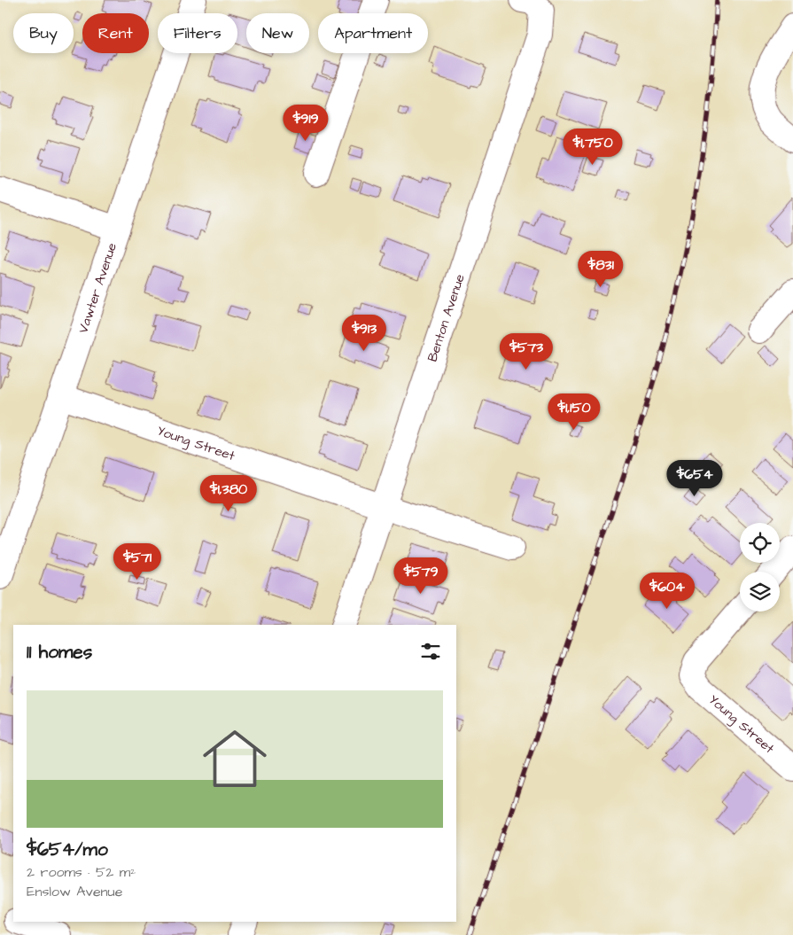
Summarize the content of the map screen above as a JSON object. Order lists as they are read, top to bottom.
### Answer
{
  "streets": {
    "street": ["Vawter Avenue", "Benton Avenue", "Young Street"]
  },
  "crossings": [
    ["Vawter Avenue", "Young Street"],
    ["Benton Avenue", "Young Street"]
  ],
  "page": {
    "chip": [
      "Buy",
      "Rent",
      "Filters",
      "New",
      "Apartment"
    ],
    "price": [
      "$919",
      "$1,750",
      "$831",
      "$913",
      "$573",
      "$1,150",
      "$654",
      "$1,380",
      "$571",
      "$579",
      "$604"
    ],
    "heading": "11 homes",
    "list": [
      {
        "name": "$654/mo",
        "note": "2 rooms · 52 m² · Enslow Avenue"
      }
    ]
  }
}
